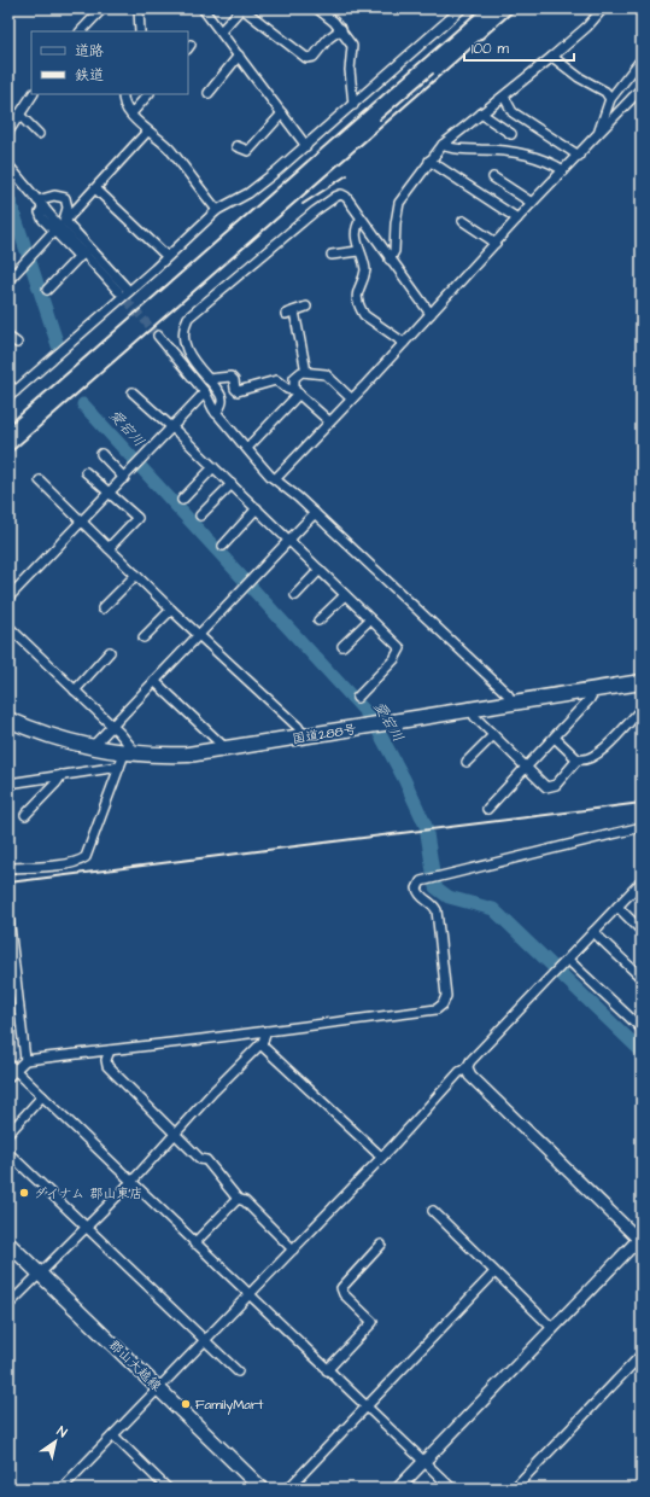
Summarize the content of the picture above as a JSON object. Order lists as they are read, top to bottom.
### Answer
{
  "streets": {
    "highway": ["国道288号"],
    "main road": ["郡山大越線"]
  },
  "water": ["愛宕川"],
  "places": ["ダイナム 郡山東店", "FamilyMart"],
  "legend": ["道路", "鉄道"],
  "scale_bar": "100 m",
  "north": "top right"
}
